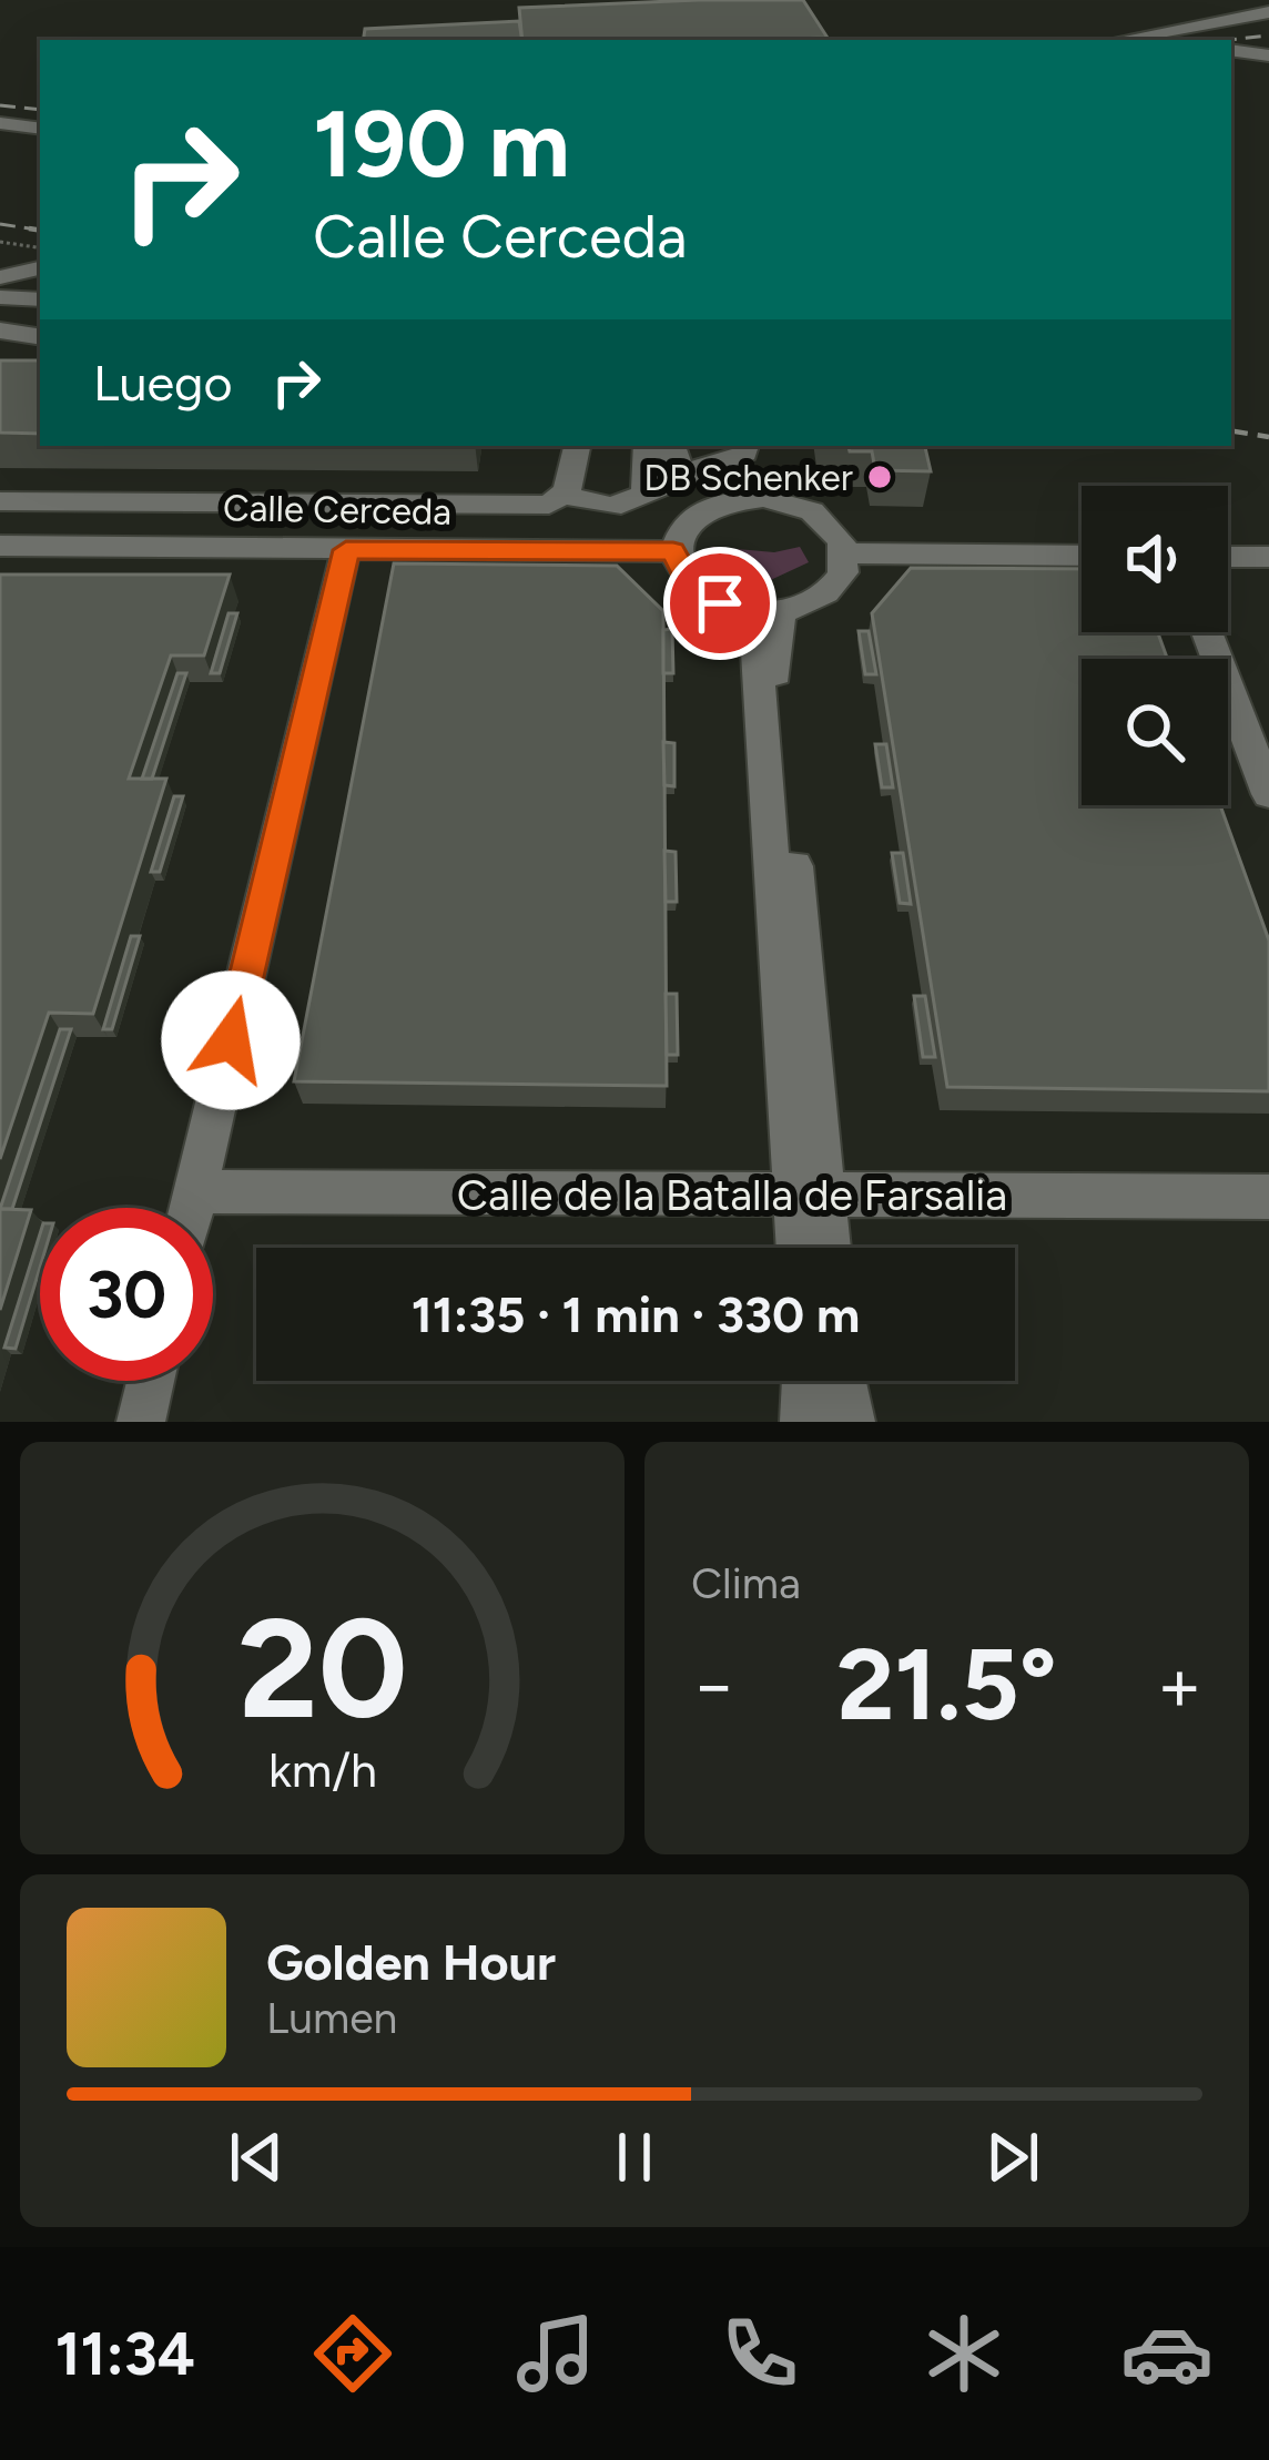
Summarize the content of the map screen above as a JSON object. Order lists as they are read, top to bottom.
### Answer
{
  "streets": {
    "street": ["Calle Cerceda", "Calle de la Batalla de Farsalia"]
  },
  "places": ["DB Schenker"],
  "page": {
    "turn": ["190 m", "Calle Cerceda"],
    "then": "Luego",
    "limit": "30",
    "trip": "11:35 · 1 min · 330 m",
    "tile": "Clima",
    "heat": ["−", "21.5°", "+"],
    "song": ["Golden Hour", "Lumen"],
    "tabs": "11:34",
    "gauge": ["20", "km/h"]
  }
}
